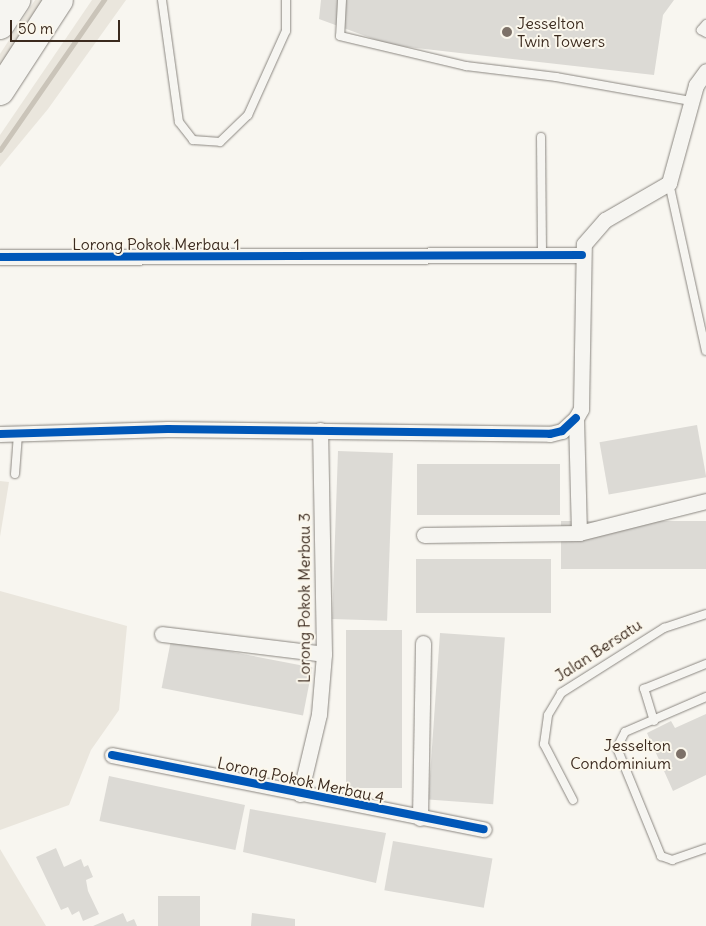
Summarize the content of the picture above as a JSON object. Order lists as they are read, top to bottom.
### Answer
{
  "streets": {
    "street": ["Lorong Pokok Merbau 1", "Lorong Pokok Merbau 3", "Lorong Pokok Merbau 4"],
    "lane": ["Jalan Bersatu"]
  },
  "crossings": [
    ["Lorong Pokok Merbau 3", "Lorong Pokok Merbau 4"]
  ],
  "places": ["Jesselton Twin Towers", "Jesselton Condominium"],
  "scale_bar": "50 m"
}
